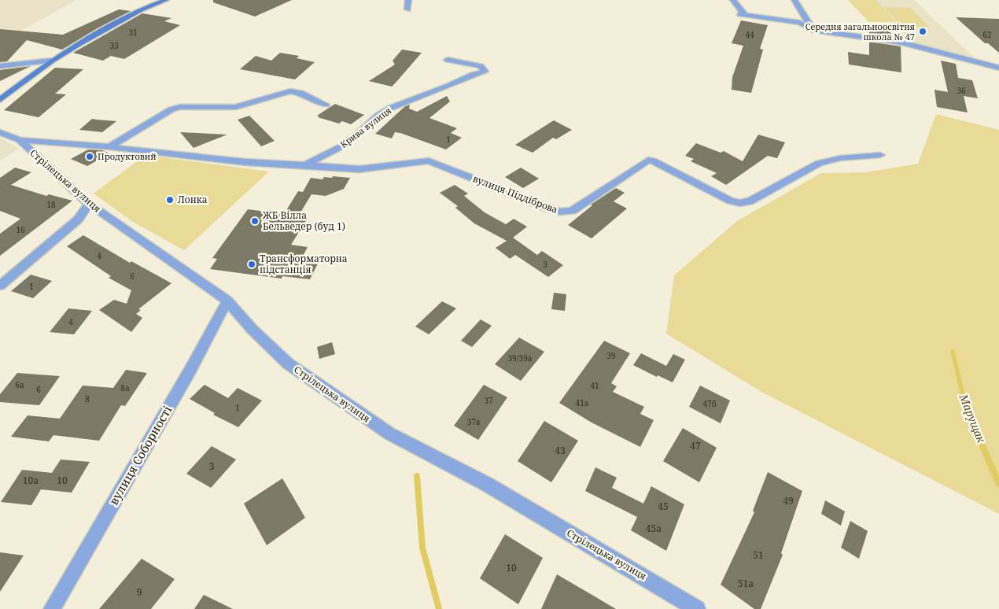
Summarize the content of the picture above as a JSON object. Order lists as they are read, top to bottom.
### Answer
{
  "streets": {
    "street": [
      "Крива вулиця",
      "Стрілецька вулиця",
      "вулиця Піддіброва",
      "вулиця Соборності"
    ]
  },
  "crossings": [
    ["Крива вулиця", "вулиця Піддіброва"],
    ["Стрілецька вулиця", "вулиця Соборності"]
  ],
  "water": ["Марущак"],
  "places": [
    "Середня загальноосвітня школа № 47",
    "Продуктовий",
    "Лонка",
    "ЖБ Вілла Бельведер (буд 1)",
    "Трансформаторна підстанція"
  ],
  "house_numbers": [
    "31",
    "44",
    "62",
    "33",
    "36",
    "1",
    "18",
    "16",
    "4",
    "3",
    "6",
    "1",
    "4",
    "39",
    "39/39а",
    "6а",
    "41",
    "8а",
    "6",
    "8",
    "37",
    "41а",
    "47б",
    "1",
    "37а",
    "47",
    "43",
    "3",
    "10а",
    "10",
    "49",
    "45",
    "45а",
    "51",
    "10",
    "51а",
    "9"
  ]
}
